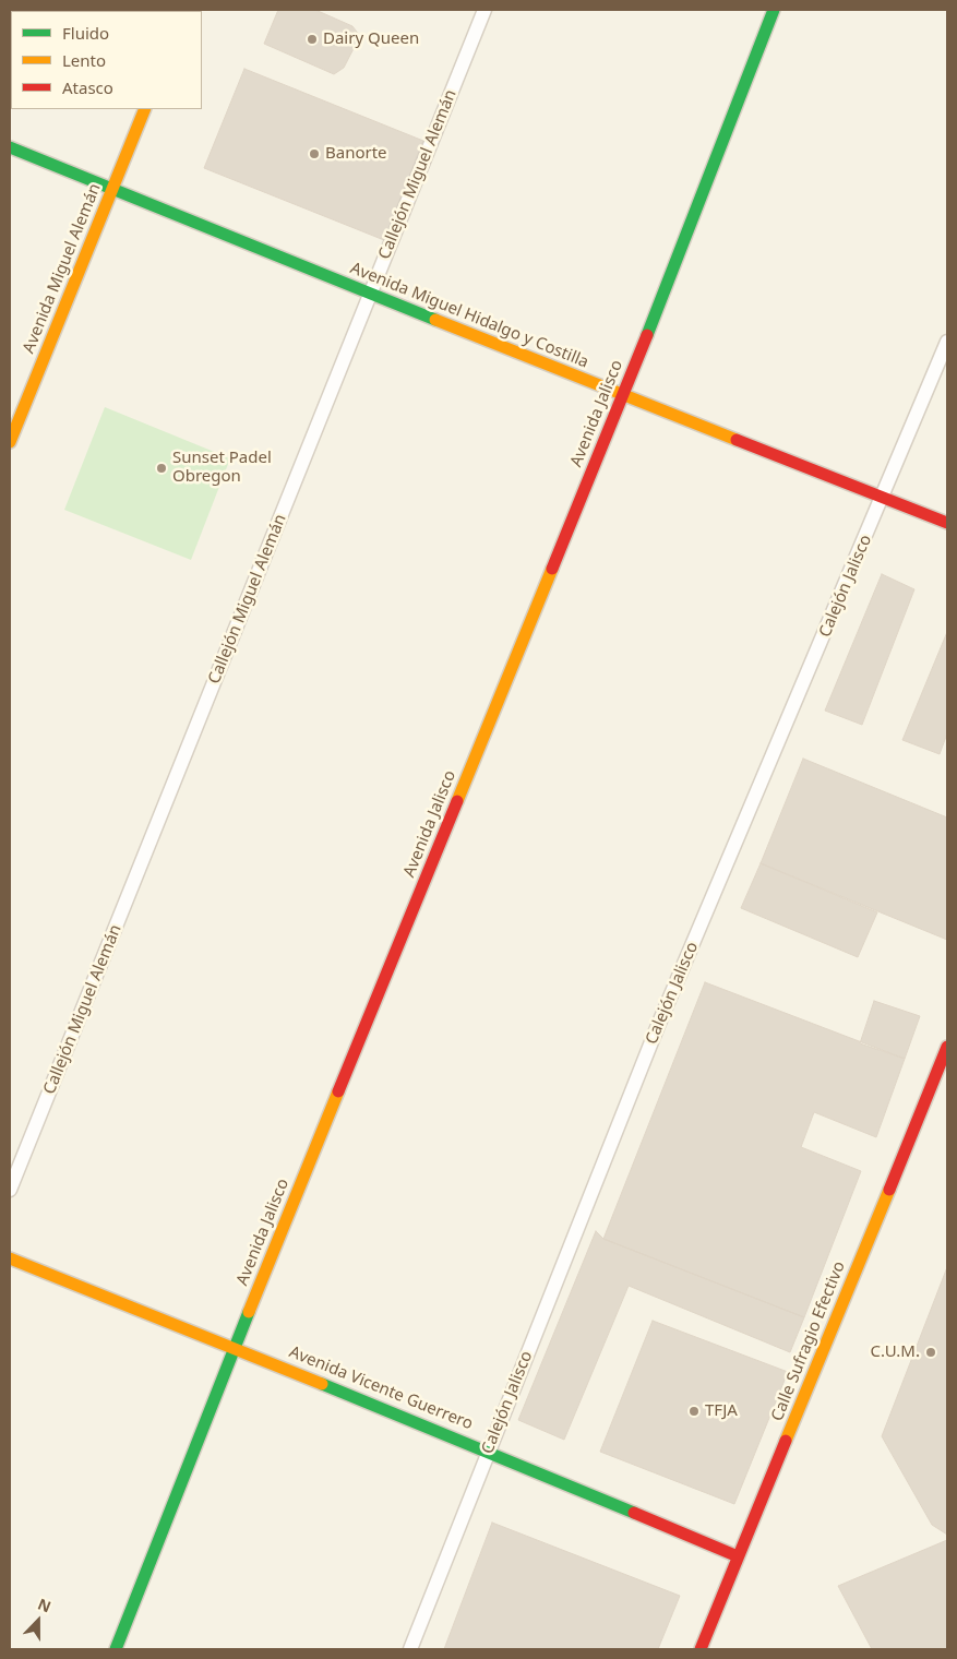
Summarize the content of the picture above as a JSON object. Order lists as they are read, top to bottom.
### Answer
{
  "streets": {
    "main road": [
      "Avenida Miguel Alemán",
      "Avenida Miguel Hidalgo y Costilla",
      "Avenida Jalisco",
      "Calle Sufragio Efectivo",
      "Avenida Vicente Guerrero"
    ],
    "lane": ["Callejón Miguel Alemán", "Calejón Jalisco"]
  },
  "crossings": [
    ["Callejón Miguel Alemán", "Avenida Miguel Hidalgo y Costilla"],
    ["Avenida Miguel Alemán", "Avenida Miguel Hidalgo y Costilla"],
    ["Avenida Miguel Hidalgo y Costilla", "Avenida Jalisco"],
    ["Avenida Miguel Hidalgo y Costilla", "Calejón Jalisco"],
    ["Avenida Jalisco", "Avenida Vicente Guerrero"],
    ["Calejón Jalisco", "Avenida Vicente Guerrero"],
    ["Calle Sufragio Efectivo", "Avenida Vicente Guerrero"]
  ],
  "places": [
    "Dairy Queen",
    "Banorte",
    "Sunset Padel Obregon",
    "C.U.M.",
    "TFJA"
  ],
  "legend": ["Fluido", "Lento", "Atasco"],
  "north": "top"
}
